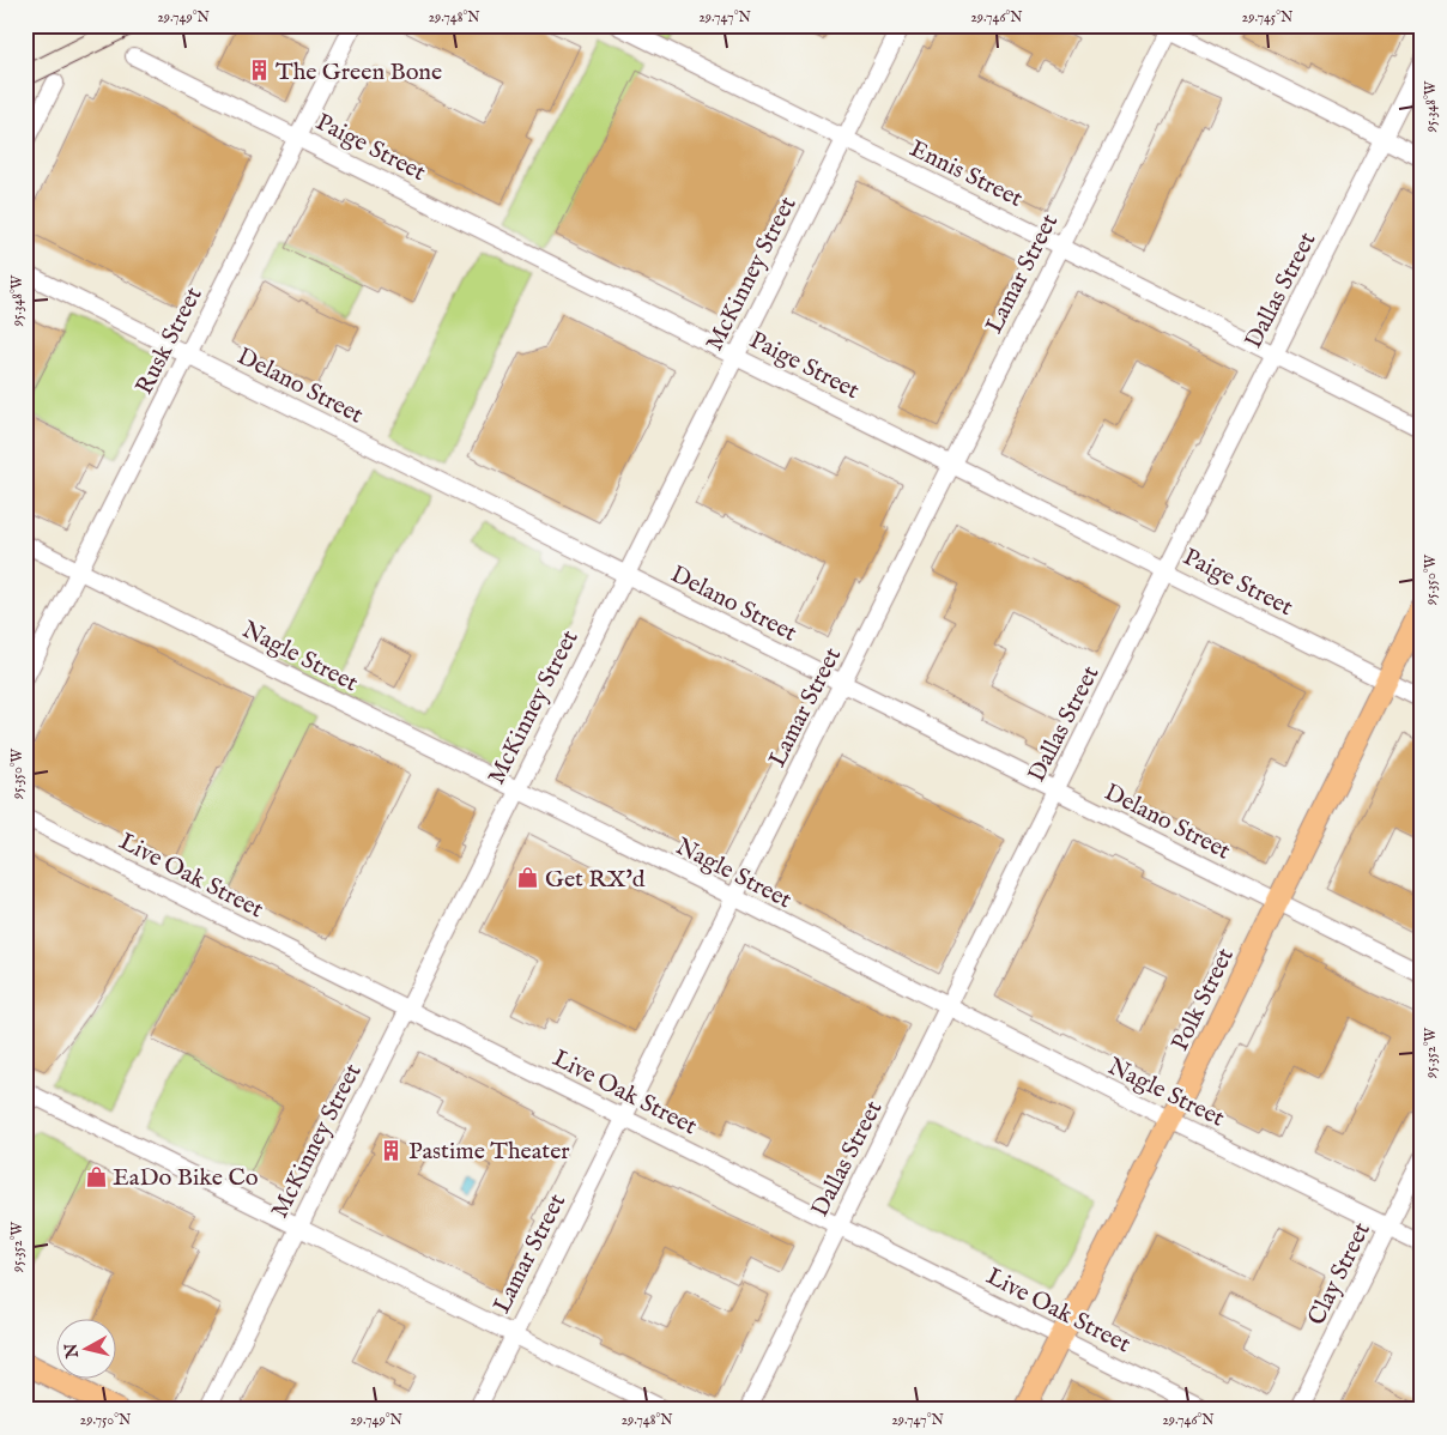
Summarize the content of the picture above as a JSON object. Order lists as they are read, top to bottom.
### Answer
{
  "streets": {
    "main road": ["Polk Street"],
    "street": [
      "Paige Street",
      "Ennis Street",
      "McKinney Street",
      "Lamar Street",
      "Dallas Street",
      "Rusk Street",
      "Delano Street",
      "Nagle Street",
      "Live Oak Street",
      "Clay Street"
    ]
  },
  "crossings": [
    ["Paige Street", "McKinney Street"],
    ["Paige Street", "Lamar Street"],
    ["Paige Street", "Dallas Street"],
    ["Paige Street", "Rusk Street"],
    ["Paige Street", "Polk Street"],
    ["Ennis Street", "McKinney Street"],
    ["Ennis Street", "Lamar Street"],
    ["Ennis Street", "Dallas Street"],
    ["McKinney Street", "Delano Street"],
    ["McKinney Street", "Nagle Street"],
    ["McKinney Street", "Live Oak Street"],
    ["Lamar Street", "Delano Street"],
    ["Lamar Street", "Nagle Street"],
    ["Lamar Street", "Live Oak Street"],
    ["Dallas Street", "Delano Street"],
    ["Dallas Street", "Nagle Street"],
    ["Dallas Street", "Live Oak Street"],
    ["Rusk Street", "Delano Street"],
    ["Rusk Street", "Nagle Street"],
    ["Delano Street", "Polk Street"],
    ["Nagle Street", "Polk Street"],
    ["Nagle Street", "Clay Street"],
    ["Live Oak Street", "Polk Street"]
  ],
  "places": {
    "building": ["The Green Bone", "Pastime Theater"],
    "shop": ["Get RX'd", "EaDo Bike Co"]
  },
  "north": "left",
  "coordinates": [
    "29.749°N",
    "29.748°N",
    "29.747°N",
    "29.746°N",
    "29.745°N",
    "95.348°W",
    "95.350°W",
    "95.352°W",
    "29.750°N"
  ]
}
